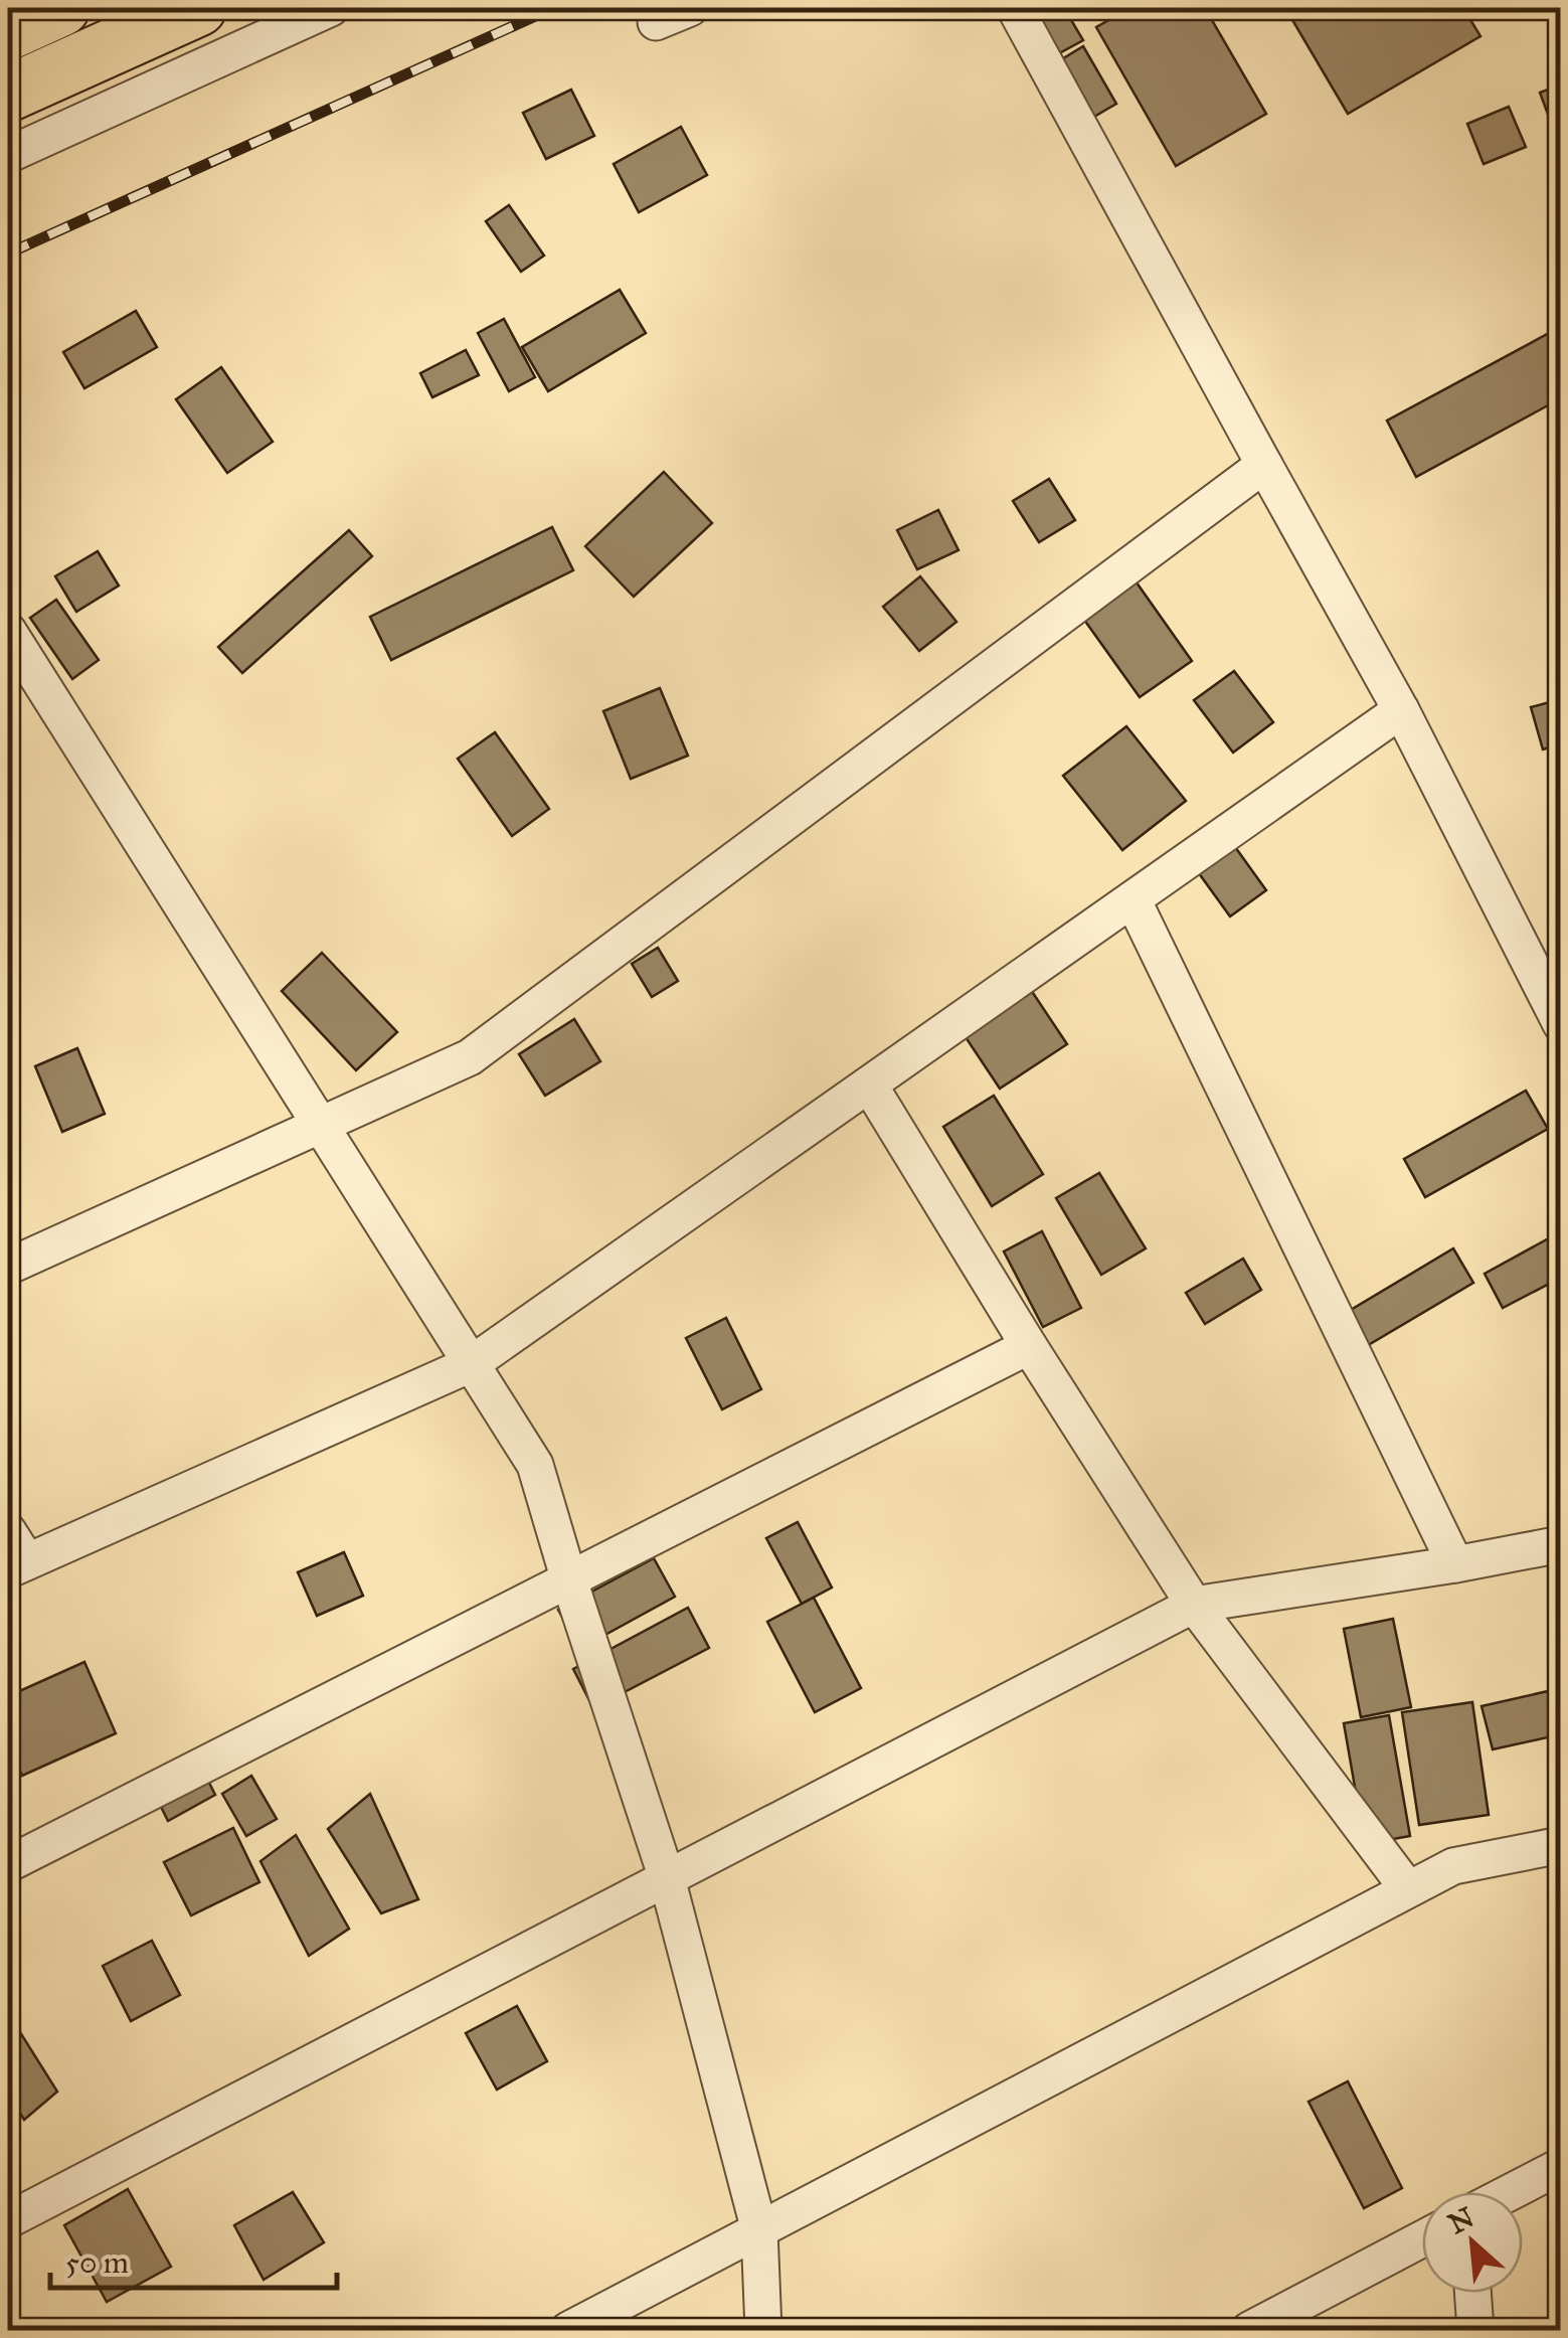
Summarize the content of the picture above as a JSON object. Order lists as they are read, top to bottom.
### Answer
{
  "scale_bar": "50 m",
  "north": "top left"
}
